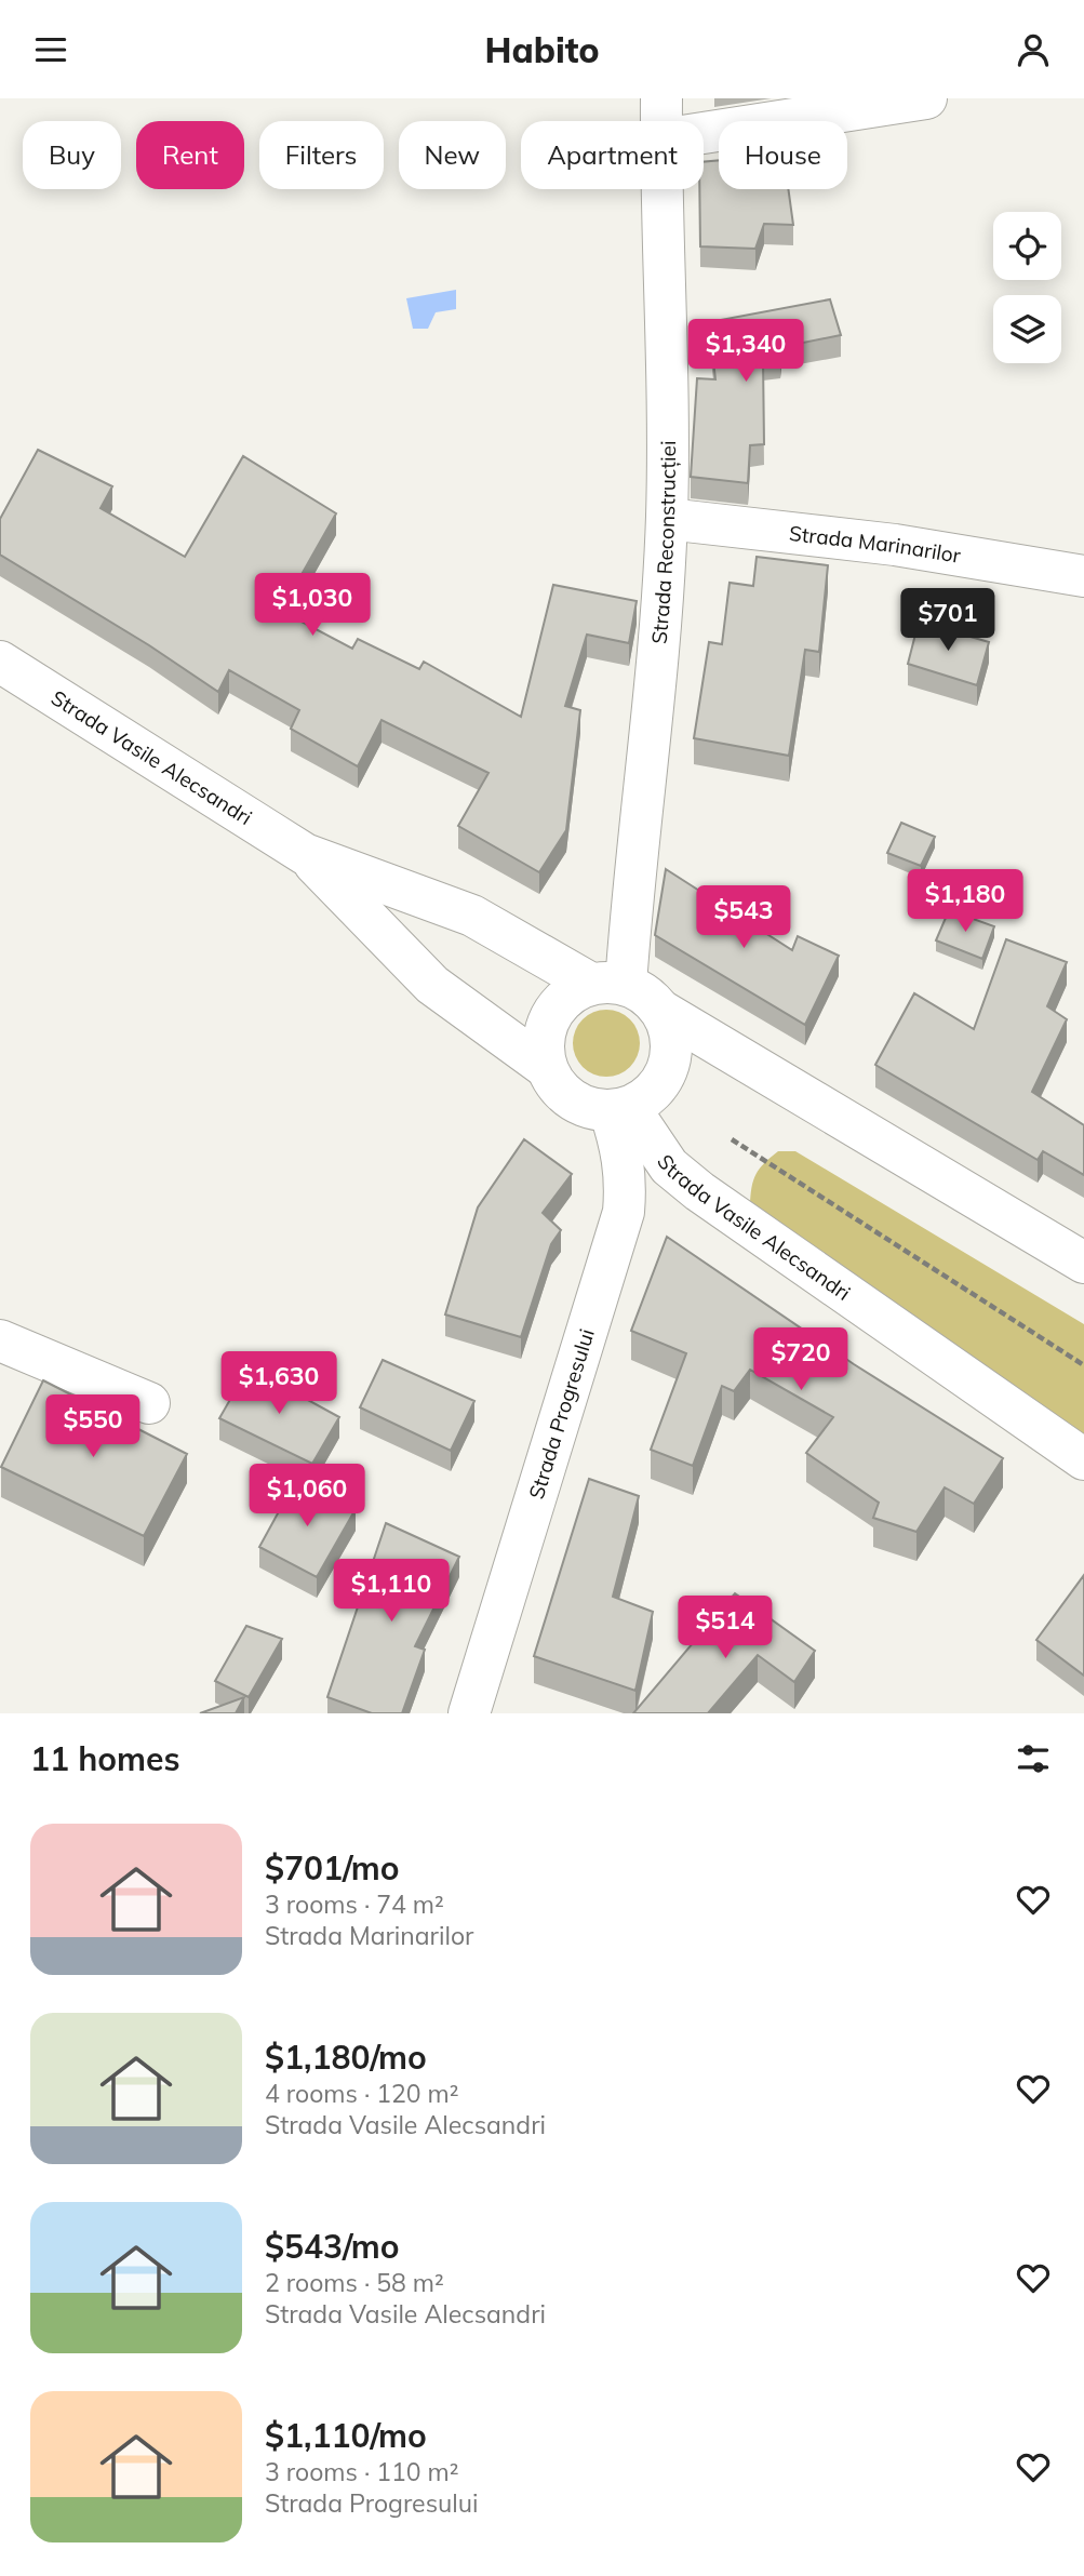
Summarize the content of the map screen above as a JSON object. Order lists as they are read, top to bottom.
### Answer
{
  "streets": {
    "street": [
      "Strada Reconstrucției",
      "Strada Marinarilor",
      "Strada Vasile Alecsandri",
      "Strada Progresului"
    ]
  },
  "crossings": [
    ["Strada Reconstrucției", "Strada Marinarilor"],
    ["Strada Reconstrucției", "Strada Vasile Alecsandri"],
    ["Strada Reconstrucției", "Strada Progresului"],
    ["Strada Vasile Alecsandri", "Strada Progresului"]
  ],
  "page": {
    "header": "Habito",
    "chip": [
      "Buy",
      "Rent",
      "Filters",
      "New",
      "Apartment",
      "House"
    ],
    "price": [
      "$1,340",
      "$1,030",
      "$701",
      "$1,180",
      "$543",
      "$720",
      "$1,630",
      "$550",
      "$1,060",
      "$1,110",
      "$514"
    ],
    "heading": "11 homes",
    "list": [
      {
        "name": "$701/mo",
        "note": "3 rooms · 74 m² · Strada Marinarilor"
      },
      {
        "name": "$1,180/mo",
        "note": "4 rooms · 120 m² · Strada Vasile Alecsandri"
      },
      {
        "name": "$543/mo",
        "note": "2 rooms · 58 m² · Strada Vasile Alecsandri"
      },
      {
        "name": "$1,110/mo",
        "note": "3 rooms · 110 m² · Strada Progresului"
      }
    ]
  }
}
